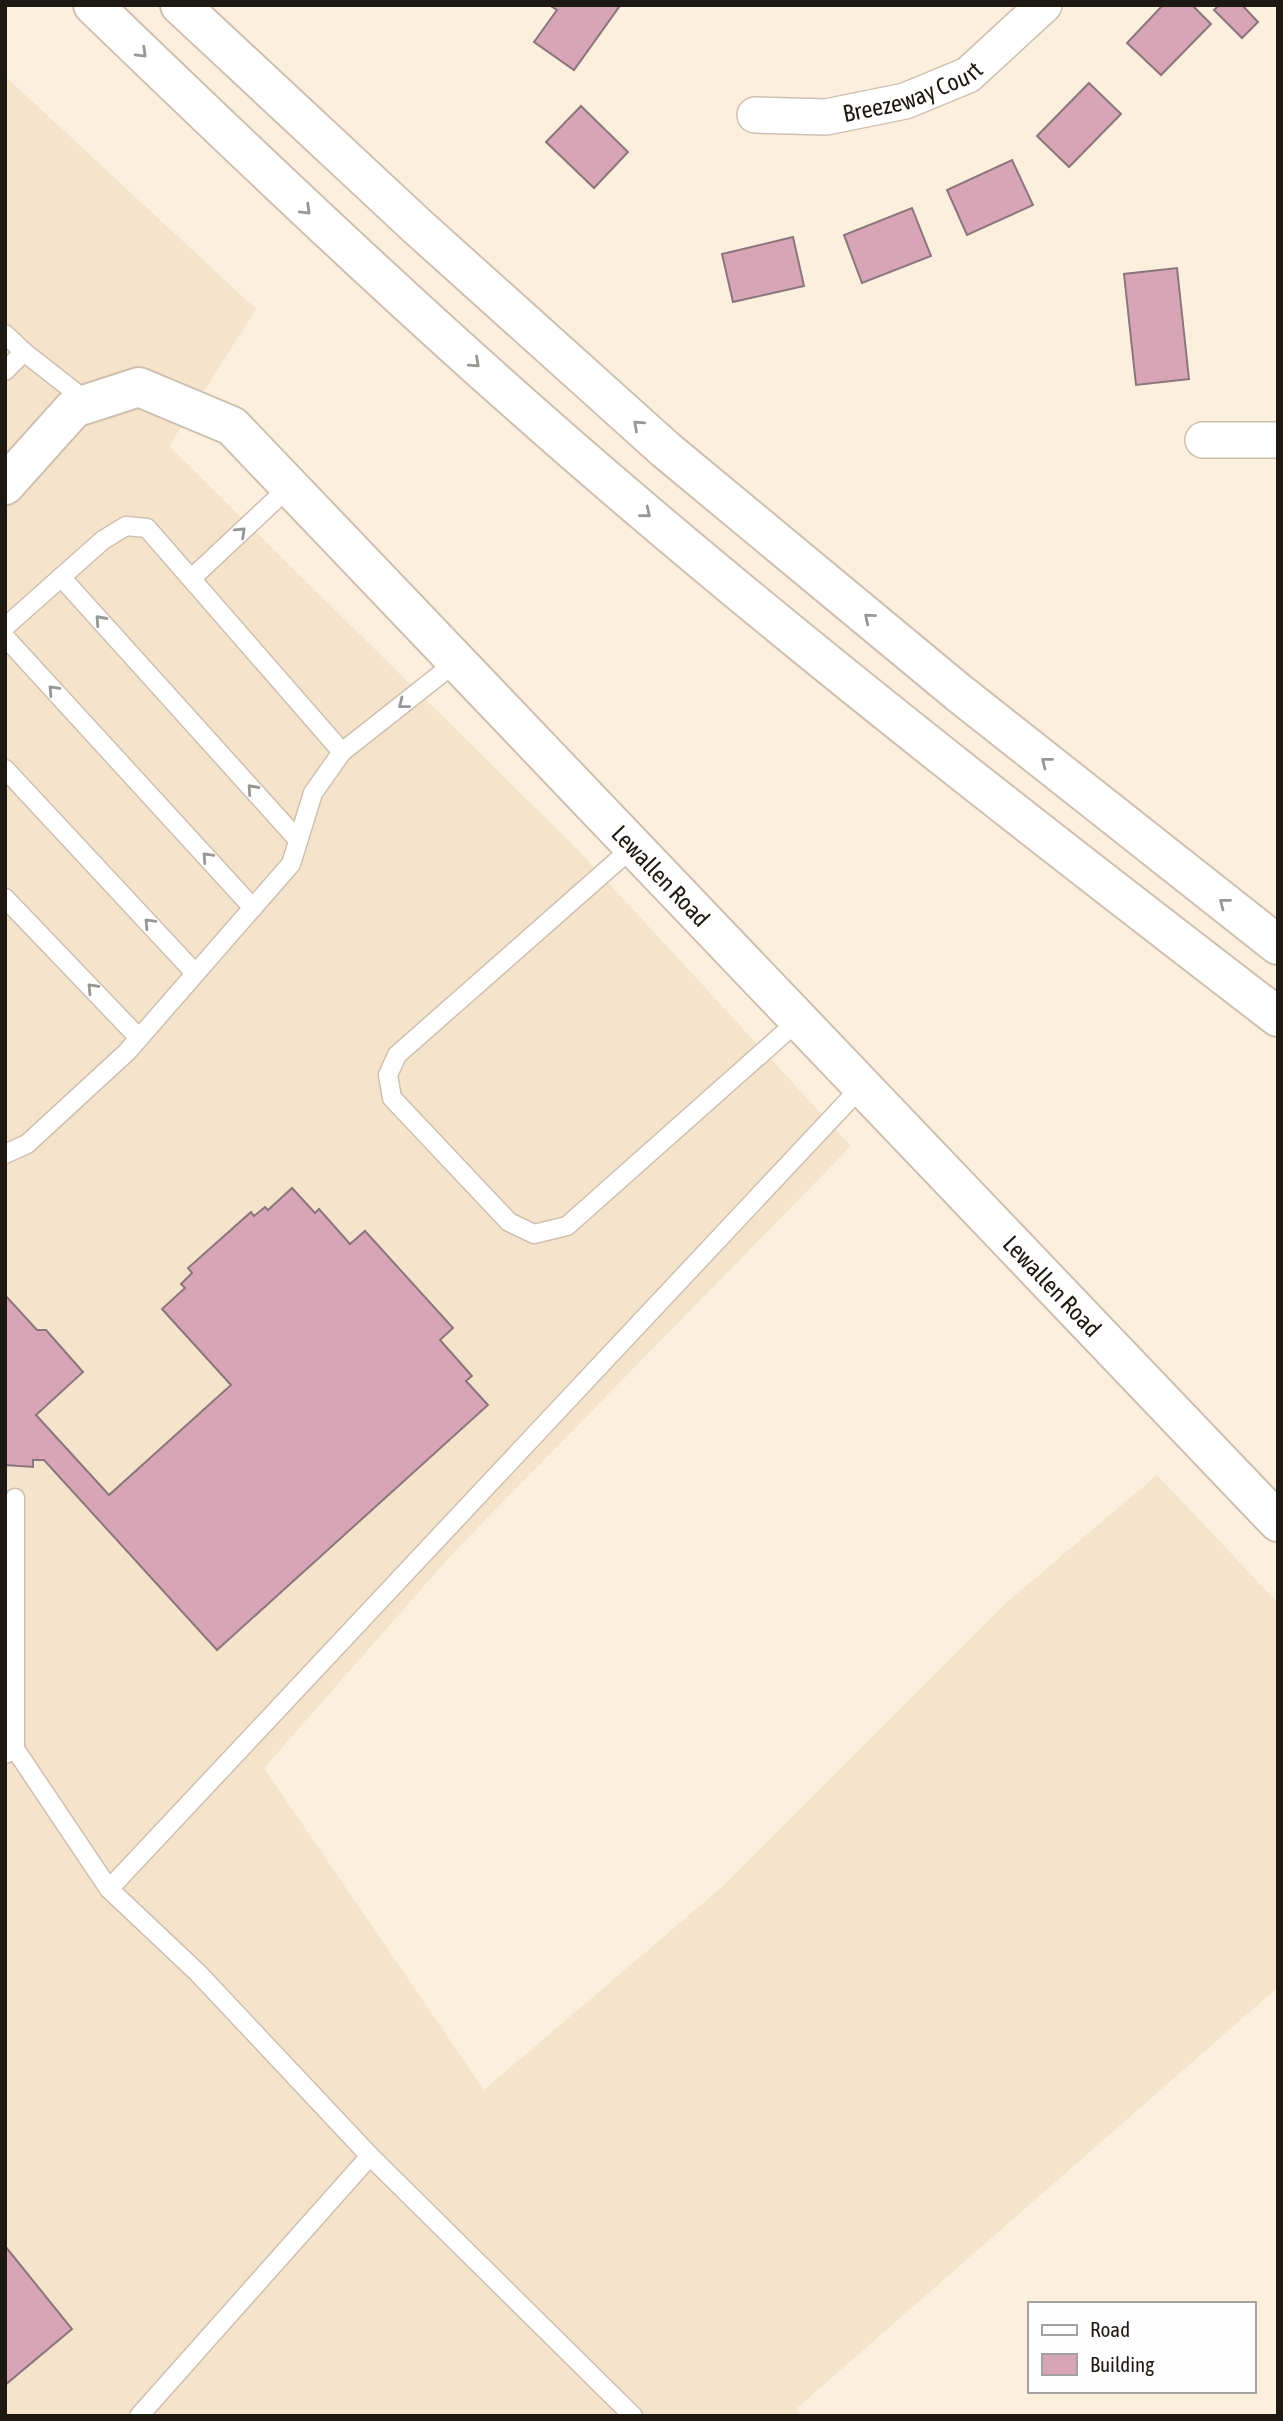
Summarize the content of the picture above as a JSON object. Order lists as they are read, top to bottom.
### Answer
{
  "streets": {
    "main road": ["Lewallen Road"],
    "street": ["Breezeway Court"]
  },
  "legend": ["Road", "Building"]
}
